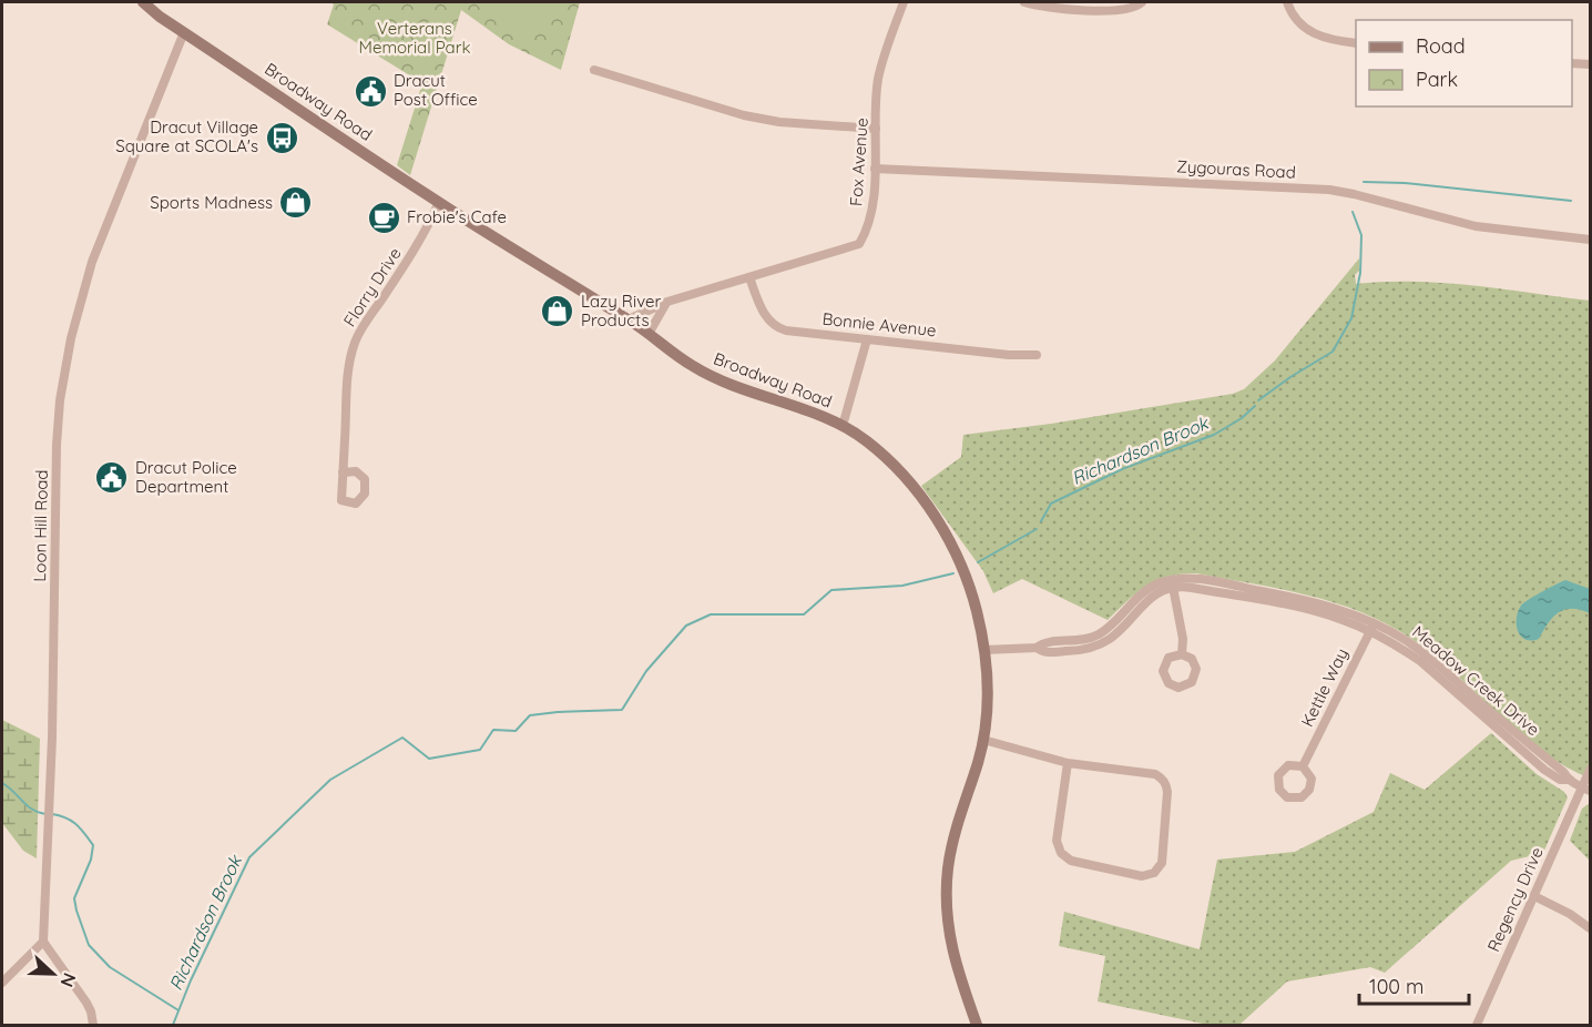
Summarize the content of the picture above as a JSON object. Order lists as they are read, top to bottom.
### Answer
{
  "streets": {
    "main road": ["Broadway Road"],
    "street": [
      "Fox Avenue",
      "Zygouras Road",
      "Florry Drive",
      "Bonnie Avenue",
      "Loon Hill Road",
      "Meadow Creek Drive",
      "Kettle Way",
      "Regency Drive"
    ]
  },
  "crossings": [
    ["Broadway Road", "Fox Avenue"],
    ["Broadway Road", "Florry Drive"],
    ["Broadway Road", "Loon Hill Road"],
    ["Fox Avenue", "Zygouras Road"],
    ["Fox Avenue", "Bonnie Avenue"],
    ["Meadow Creek Drive", "Kettle Way"],
    ["Meadow Creek Drive", "Regency Drive"]
  ],
  "water": ["Richardson Brook"],
  "parks": ["Verterans Memorial Park"],
  "places": {
    "public building": ["Dracut Post Office", "Dracut Police Department"],
    "bus stop": ["Dracut Village Square at SCOLA's"],
    "shop": ["Sports Madness", "Lazy River Products"],
    "cafe": ["Frobie's Cafe"]
  },
  "legend": ["Road", "Park"],
  "scale_bar": "100 m",
  "north": "right"
}
